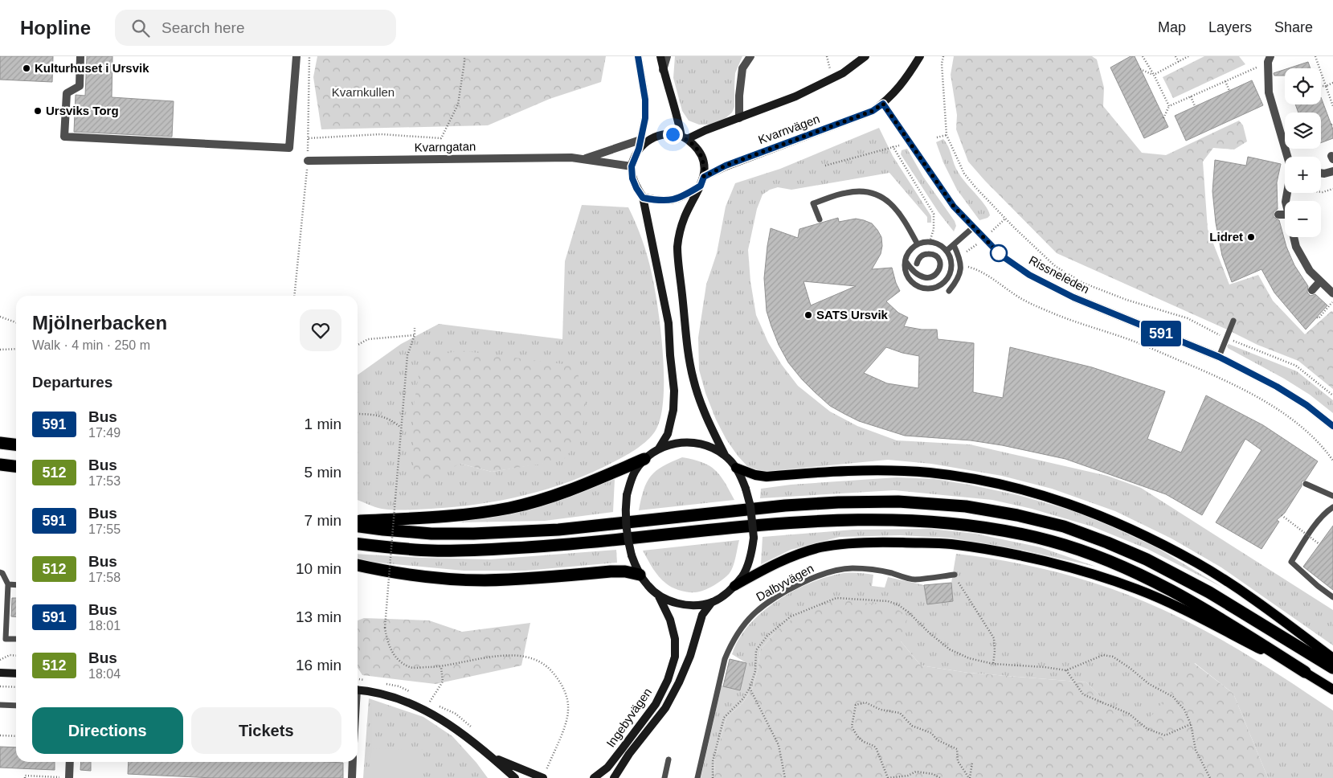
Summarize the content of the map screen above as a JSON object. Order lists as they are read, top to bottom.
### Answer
{
  "streets": {
    "street": [
      "Kvarnvägen",
      "Kvarngatan",
      "Rissneleden",
      "Ingebyvägen"
    ],
    "lane": ["Dalbyvägen"]
  },
  "crossings": [
    ["Kvarnvägen", "Kvarngatan"],
    ["Kvarnvägen", "Rissneleden"]
  ],
  "parks": ["Kvarnkullen"],
  "places": [
    "Kulturhuset i Ursvik",
    "Ursviks Torg",
    "Lidret",
    "SATS Ursvik"
  ],
  "lines": ["bus line 591"],
  "page": {
    "header": "Hopline",
    "search": "Search here",
    "nav": ["Map", "Layers", "Share"],
    "on_map": "591",
    "map_buttons": ["+", "−"],
    "heading": [
      ["Mjölnerbacken", "Walk · 4 min · 250 m"],
      "Departures"
    ],
    "list": [
      {
        "mark": "591",
        "name": "Bus",
        "note": "17:49",
        "value": "1 min"
      },
      {
        "mark": "512",
        "name": "Bus",
        "note": "17:53",
        "value": "5 min"
      },
      {
        "mark": "591",
        "name": "Bus",
        "note": "17:55",
        "value": "7 min"
      },
      {
        "mark": "512",
        "name": "Bus",
        "note": "17:58",
        "value": "10 min"
      },
      {
        "mark": "591",
        "name": "Bus",
        "note": "18:01",
        "value": "13 min"
      },
      {
        "mark": "512",
        "name": "Bus",
        "note": "18:04",
        "value": "16 min"
      }
    ],
    "buttons": ["Directions", "Tickets"]
  }
}
